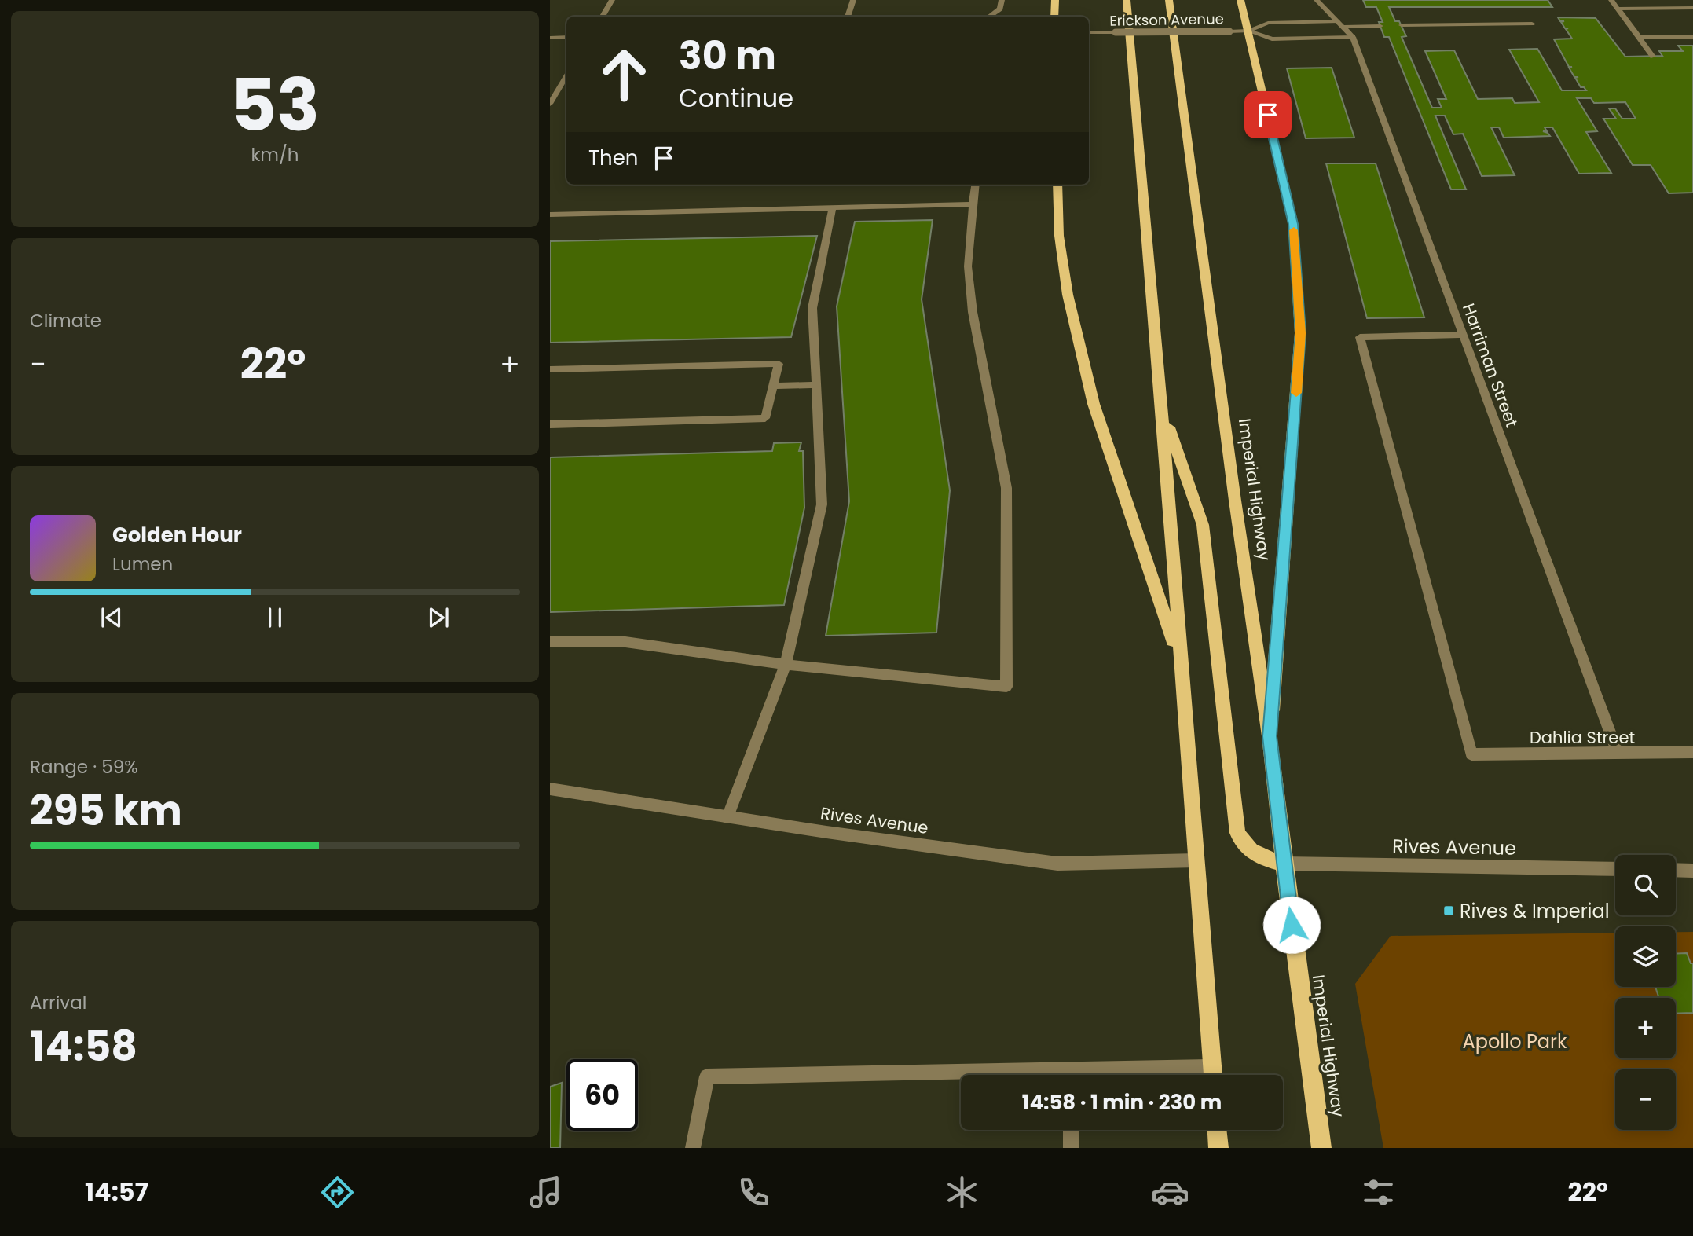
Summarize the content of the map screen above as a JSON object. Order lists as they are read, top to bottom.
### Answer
{
  "streets": {
    "main road": ["Imperial Highway"],
    "street": [
      "Erickson Avenue",
      "Harriman Street",
      "Dahlia Street",
      "Rives Avenue"
    ]
  },
  "crossings": [
    ["Erickson Avenue", "Harriman Street"],
    ["Harriman Street", "Dahlia Street"],
    ["Imperial Highway", "Rives Avenue"]
  ],
  "parks": ["Apollo Park"],
  "places": {
    "transit": ["Rives & Imperial"]
  },
  "page": {
    "tile": [
      ["53", "km/h"],
      "Climate",
      ["Range · 59%", "295 km"],
      ["Arrival", "14:58"]
    ],
    "turn": ["30 m", "Continue"],
    "then": "Then",
    "heat": ["−", "22°", "+"],
    "song": ["Golden Hour", "Lumen"],
    "map_buttons": ["+", "−"],
    "limit": "60",
    "trip": "14:58 · 1 min · 230 m",
    "tabs": ["14:57", "22°"]
  }
}
